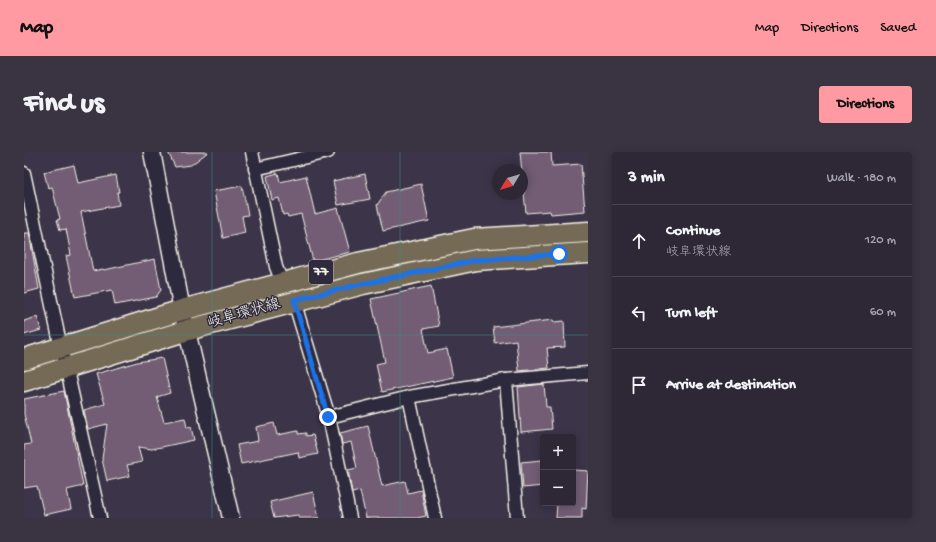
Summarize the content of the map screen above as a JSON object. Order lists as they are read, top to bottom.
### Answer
{
  "streets": {
    "main road": ["77", "岐阜環状線"]
  },
  "north": "bottom left",
  "page": {
    "header": "Map",
    "nav": ["Map", "Directions", "Saved"],
    "buttons": "Directions",
    "title": "Find us",
    "heading": ["3 min", "Walk · 180 m"],
    "list": [
      ["Continue", "岐阜環状線", "120 m"],
      ["Turn left", "60 m"],
      "Arrive at destination"
    ],
    "map_buttons": ["+", "−"]
  }
}
